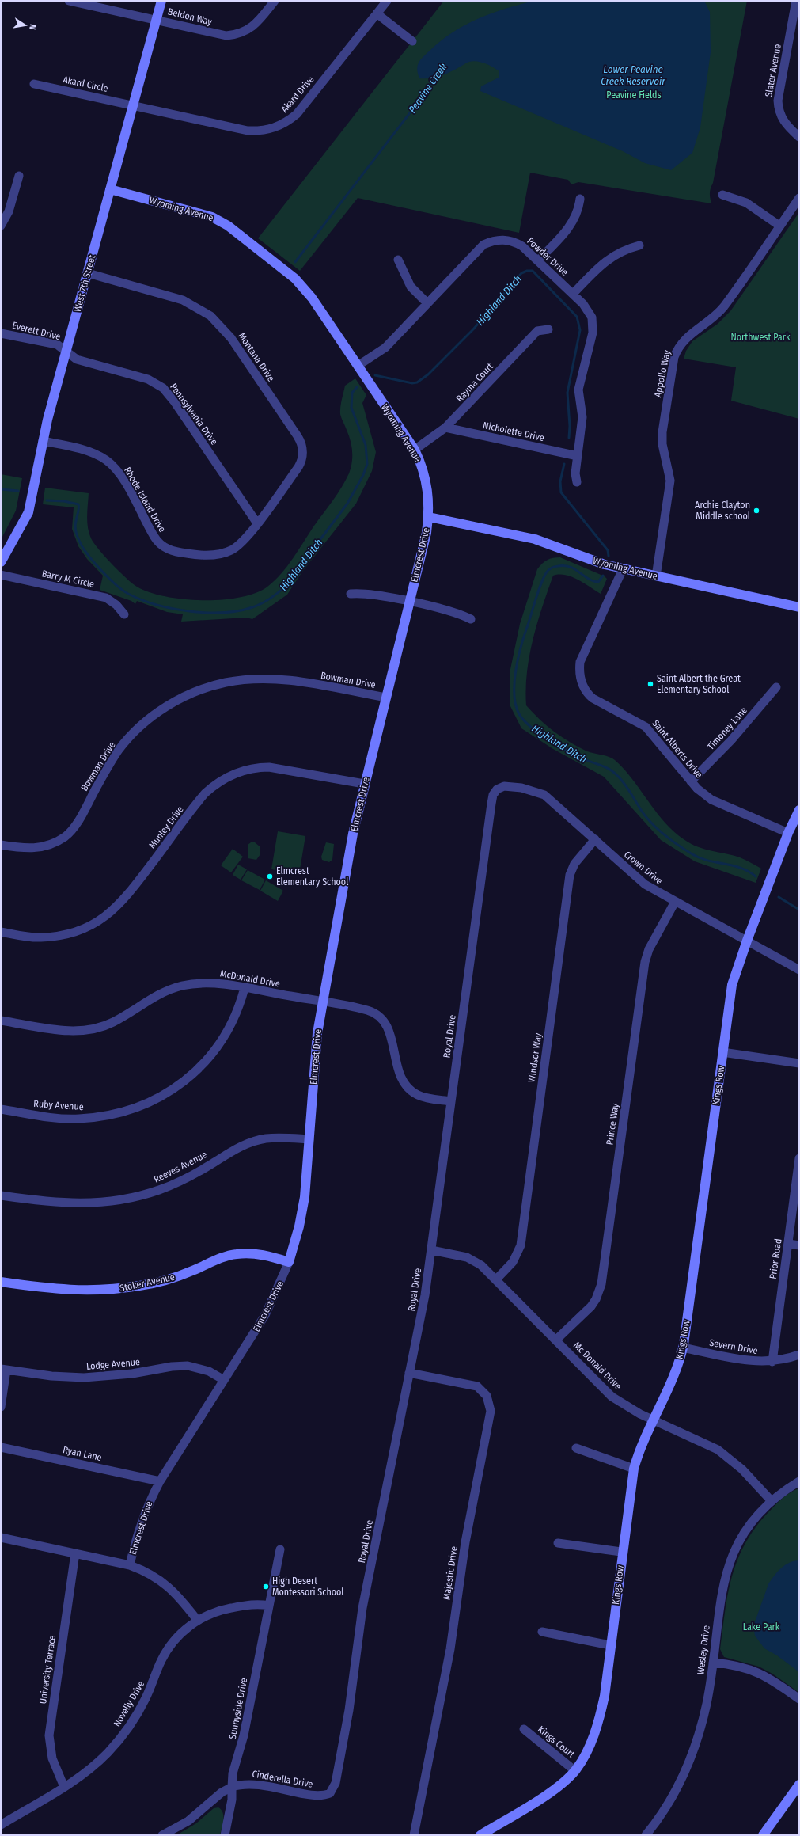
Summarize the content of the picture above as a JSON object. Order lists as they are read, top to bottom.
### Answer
{
  "streets": {
    "street": [
      "Beldon Way",
      "Slater Avenue",
      "Akard Circle",
      "Akard Drive",
      "Wyoming Avenue",
      "Powder Drive",
      "West 7th Street",
      "Everett Drive",
      "Montana Drive",
      "Appollo Way",
      "Rayma Court",
      "Pennsylvania Drive",
      "Nicholette Drive",
      "Rhode Island Drive",
      "Elmcrest Drive",
      "Barry M Circle",
      "Bowman Drive",
      "Timoney Lane",
      "Saint Alberts Drive",
      "Munley Drive",
      "Crown Drive",
      "McDonald Drive",
      "Royal Drive",
      "Windsor Way",
      "Kings Row",
      "Ruby Avenue",
      "Prince Way",
      "Reeves Avenue",
      "Prior Road",
      "Stoker Avenue",
      "Severn Drive",
      "Lodge Avenue",
      "Mc Donald Drive",
      "Ryan Lane",
      "Majestic Drive",
      "Wesley Drive",
      "University Terrace",
      "Novelly Drive",
      "Sunnyside Drive",
      "Kings Court",
      "Cinderella Drive"
    ]
  },
  "crossings": [
    ["Beldon Way", "West 7th Street"],
    ["Akard Circle", "Akard Drive"],
    ["Akard Circle", "West 7th Street"],
    ["Akard Drive", "West 7th Street"],
    ["Wyoming Avenue", "Powder Drive"],
    ["Wyoming Avenue", "West 7th Street"],
    ["Wyoming Avenue", "Appollo Way"],
    ["Wyoming Avenue", "Rayma Court"],
    ["Wyoming Avenue", "Elmcrest Drive"],
    ["Wyoming Avenue", "Saint Alberts Drive"],
    ["Powder Drive", "Nicholette Drive"],
    ["West 7th Street", "Everett Drive"],
    ["West 7th Street", "Montana Drive"],
    ["West 7th Street", "Pennsylvania Drive"],
    ["West 7th Street", "Rhode Island Drive"],
    ["Everett Drive", "Pennsylvania Drive"],
    ["Montana Drive", "Pennsylvania Drive"],
    ["Montana Drive", "Rhode Island Drive"],
    ["Rayma Court", "Nicholette Drive"],
    ["Pennsylvania Drive", "Rhode Island Drive"],
    ["Elmcrest Drive", "Bowman Drive"],
    ["Elmcrest Drive", "Munley Drive"],
    ["Elmcrest Drive", "McDonald Drive"],
    ["Elmcrest Drive", "Reeves Avenue"],
    ["Elmcrest Drive", "Stoker Avenue"],
    ["Elmcrest Drive", "Lodge Avenue"],
    ["Elmcrest Drive", "Ryan Lane"],
    ["Timoney Lane", "Saint Alberts Drive"],
    ["Saint Alberts Drive", "Kings Row"],
    ["Crown Drive", "Royal Drive"],
    ["Crown Drive", "Windsor Way"],
    ["Crown Drive", "Kings Row"],
    ["Crown Drive", "Prince Way"],
    ["McDonald Drive", "Royal Drive"],
    ["McDonald Drive", "Ruby Avenue"],
    ["Royal Drive", "Mc Donald Drive"],
    ["Royal Drive", "Majestic Drive"],
    ["Royal Drive", "Cinderella Drive"],
    ["Windsor Way", "Mc Donald Drive"],
    ["Kings Row", "Severn Drive"],
    ["Kings Row", "Mc Donald Drive"],
    ["Kings Row", "Kings Court"],
    ["Prince Way", "Mc Donald Drive"],
    ["Prior Road", "Severn Drive"],
    ["Mc Donald Drive", "Wesley Drive"],
    ["University Terrace", "Novelly Drive"],
    ["Novelly Drive", "Sunnyside Drive"],
    ["Sunnyside Drive", "Cinderella Drive"]
  ],
  "water": ["Lower Peavine Creek Reservoir", "Peavine Creek", "Highland Ditch"],
  "parks": ["Peavine Fields", "Northwest Park", "Lake Park"],
  "places": [
    "Archie Clayton Middle school",
    "Saint Albert the Great Elementary School",
    "Elmcrest Elementary School",
    "High Desert Montessori School"
  ],
  "north": "right"
}
